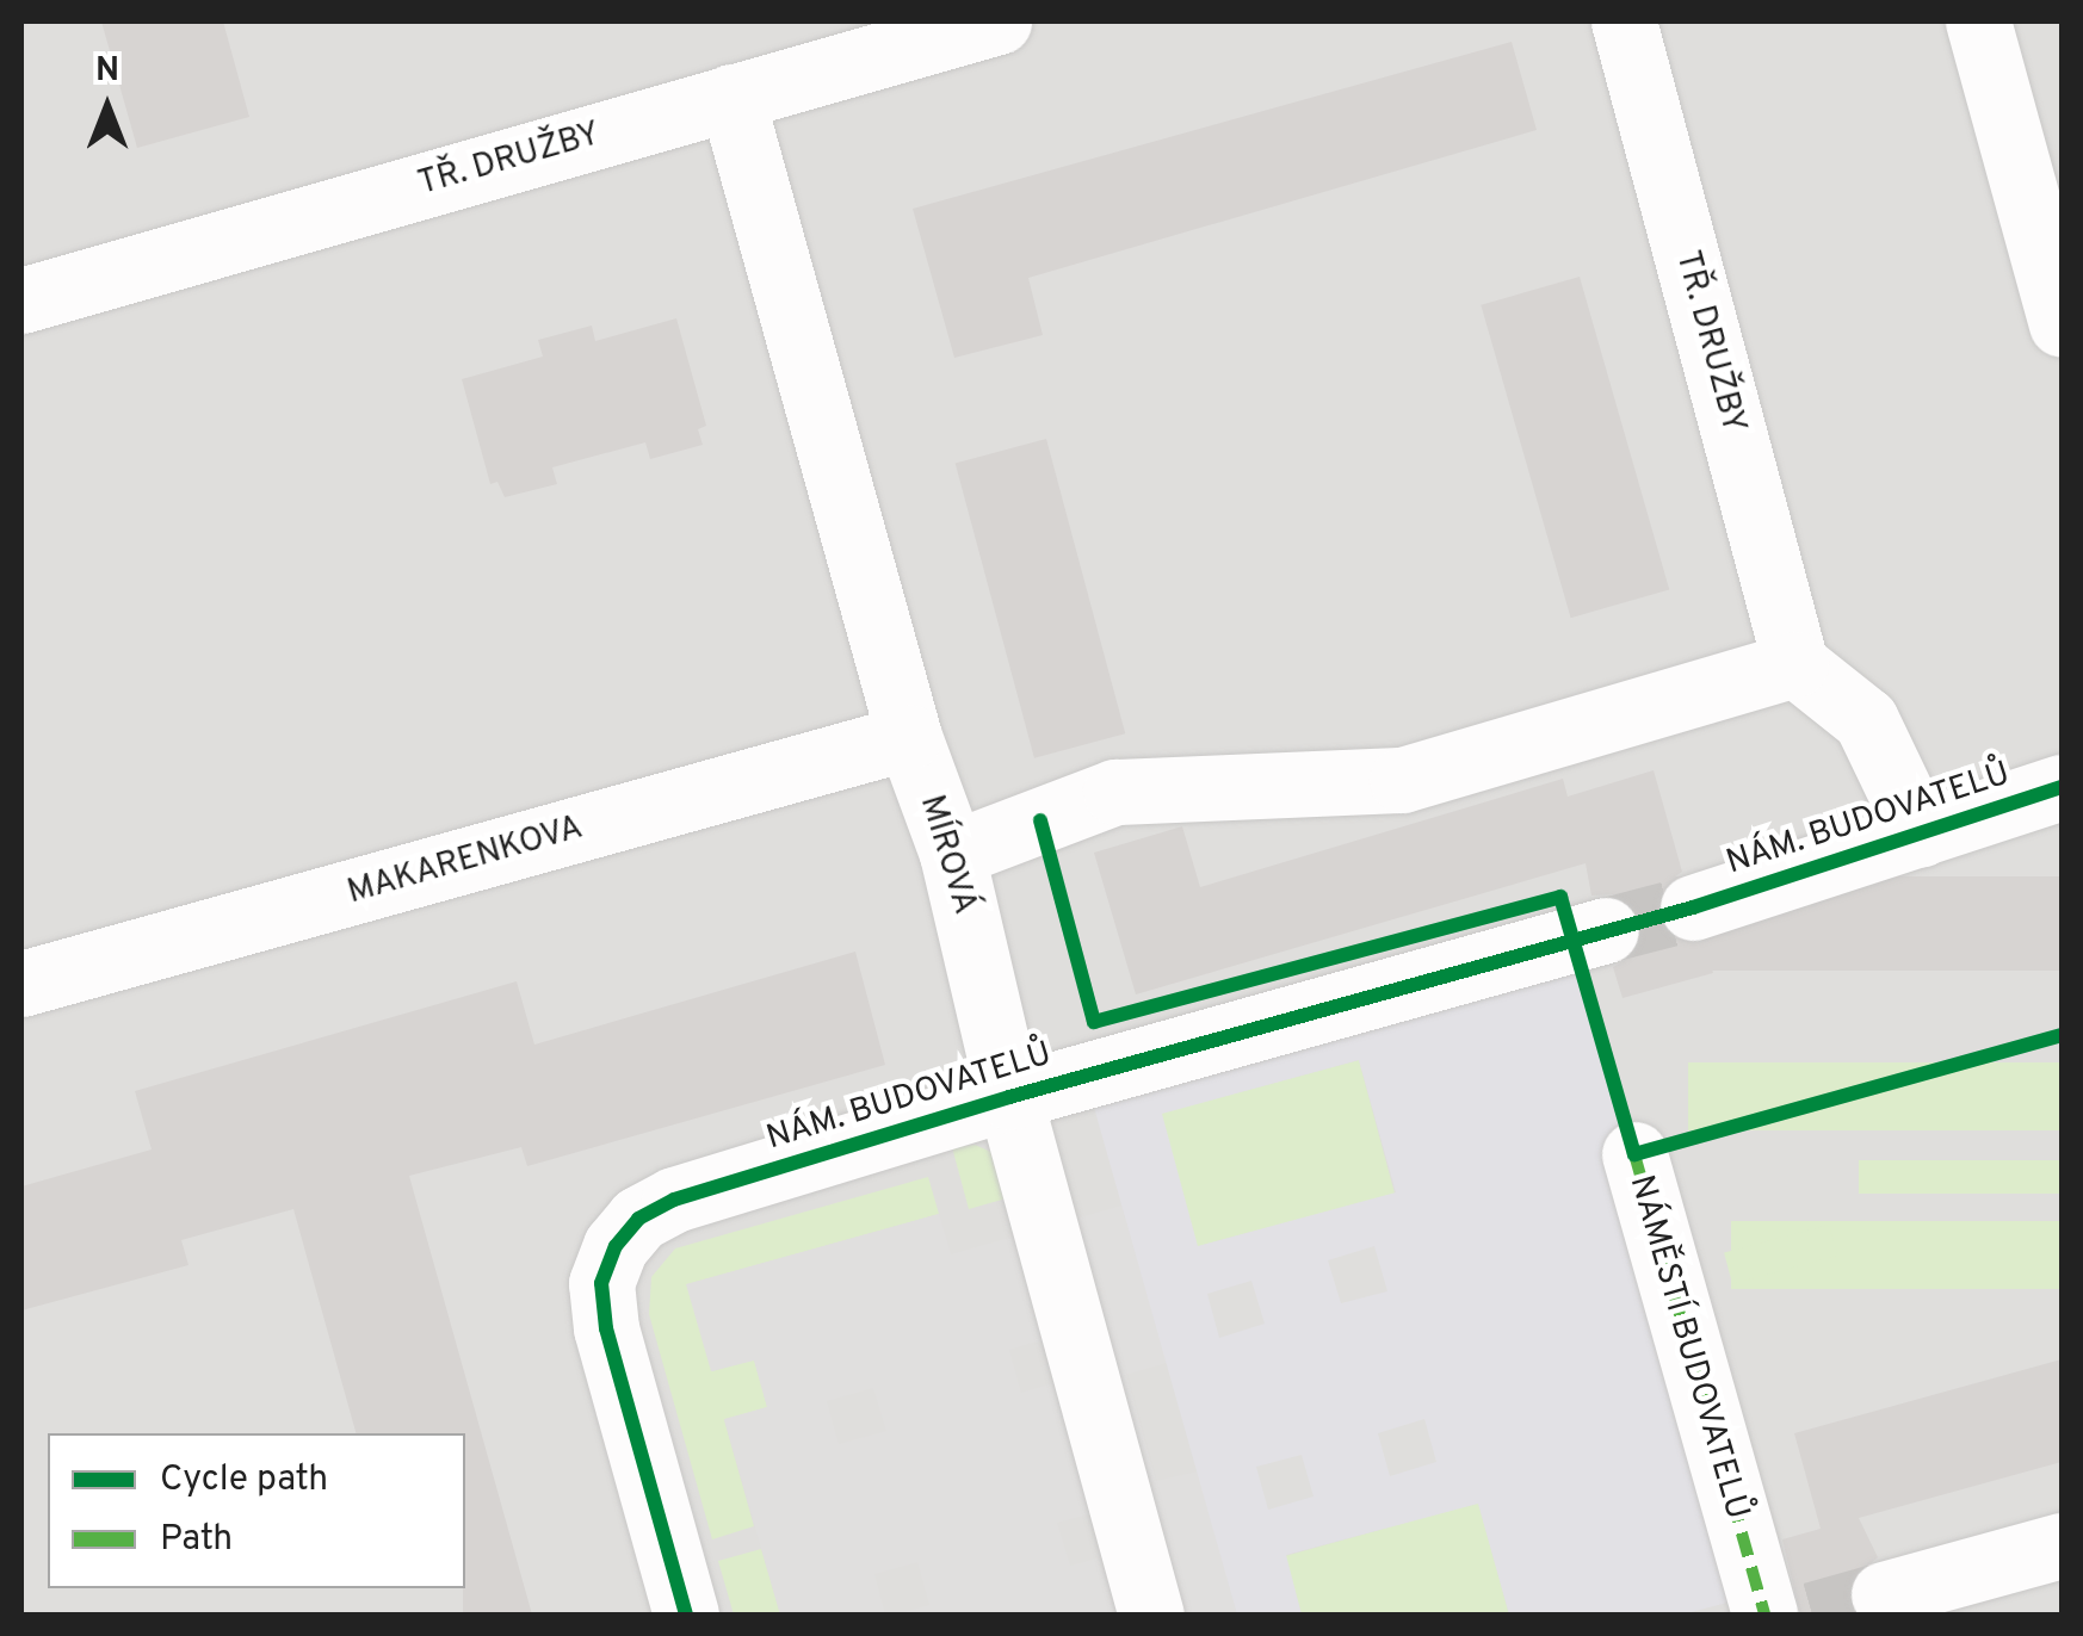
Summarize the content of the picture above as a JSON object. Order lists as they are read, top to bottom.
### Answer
{
  "streets": {
    "street": [
      "TŘ. DRUŽBY",
      "NÁM. BUDOVATELŮ",
      "MÍROVÁ",
      "MAKARENKOVA",
      "NÁMĚSTÍ BUDOVATELŮ"
    ]
  },
  "crossings": [
    ["TŘ. DRUŽBY", "MÍROVÁ"],
    ["NÁM. BUDOVATELŮ", "MÍROVÁ"],
    ["MÍROVÁ", "MAKARENKOVA"]
  ],
  "legend": ["Cycle path", "Path"],
  "north": "top"
}
